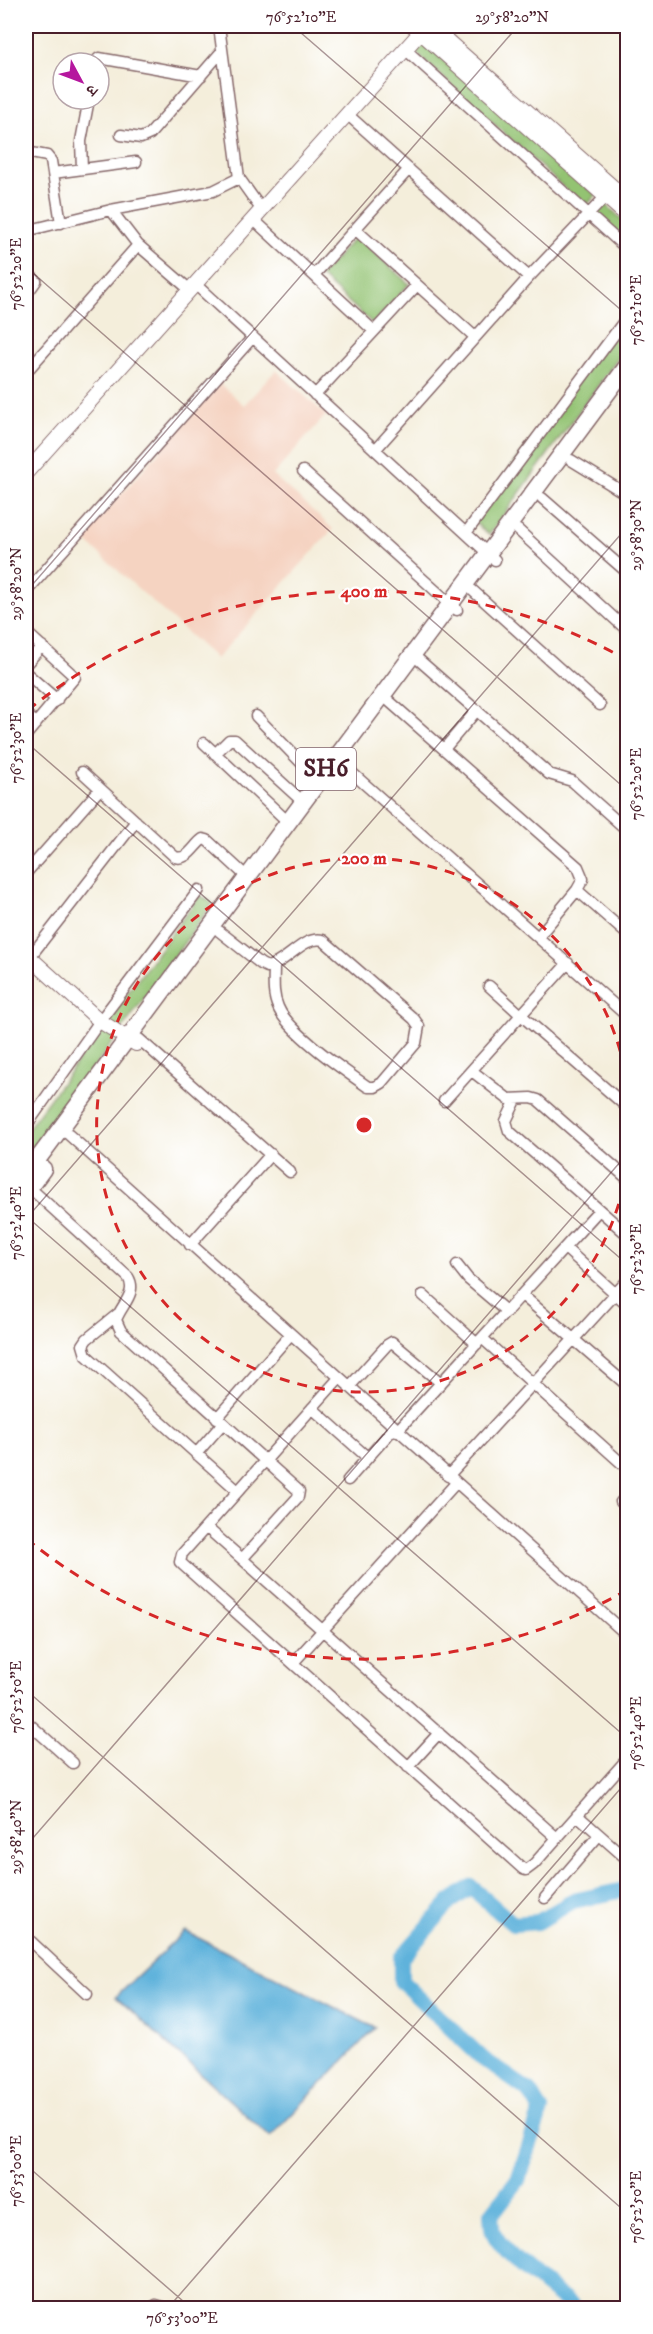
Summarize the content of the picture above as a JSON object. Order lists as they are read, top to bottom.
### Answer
{
  "streets": {
    "main road": ["SH6"]
  },
  "north": "bottom right",
  "coordinates": [
    "76°52'10\"E",
    "29°58'20\"N",
    "76°52'20\"E",
    "29°58'30\"N",
    "76°52'30\"E",
    "76°52'40\"E",
    "76°52'50\"E",
    "29°58'40\"N",
    "76°53'00\"E"
  ],
  "rings": ["400 m", "200 m"]
}
